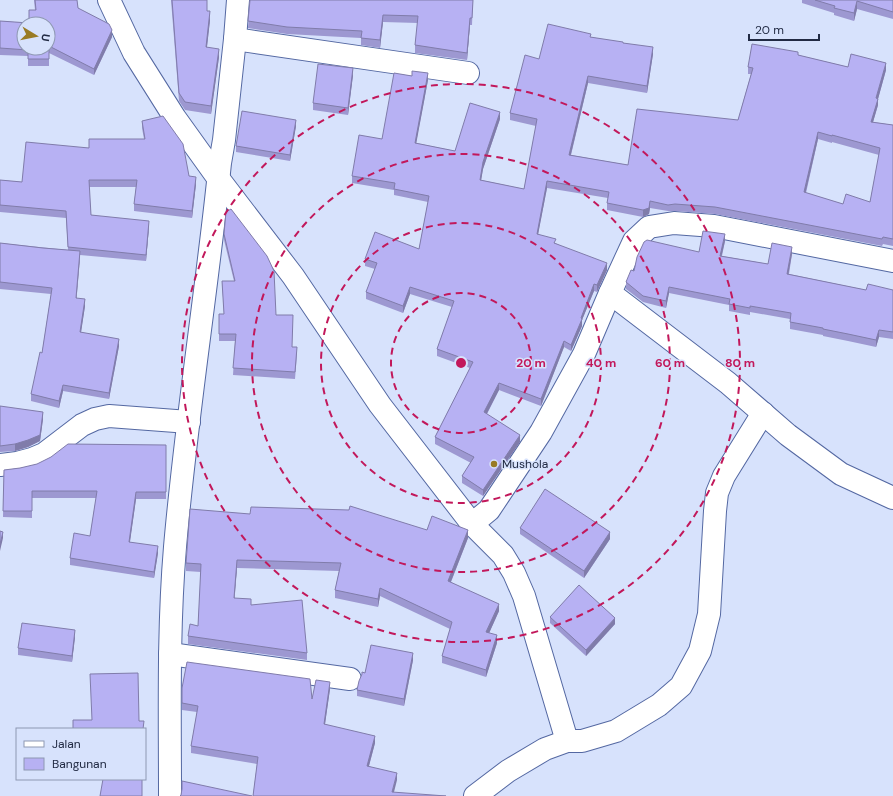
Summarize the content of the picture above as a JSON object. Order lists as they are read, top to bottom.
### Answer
{
  "places": ["Mushola"],
  "legend": ["Jalan", "Bangunan"],
  "scale_bar": "20 m",
  "north": "right",
  "rings": [
    "20 m",
    "40 m",
    "60 m",
    "80 m"
  ]
}
